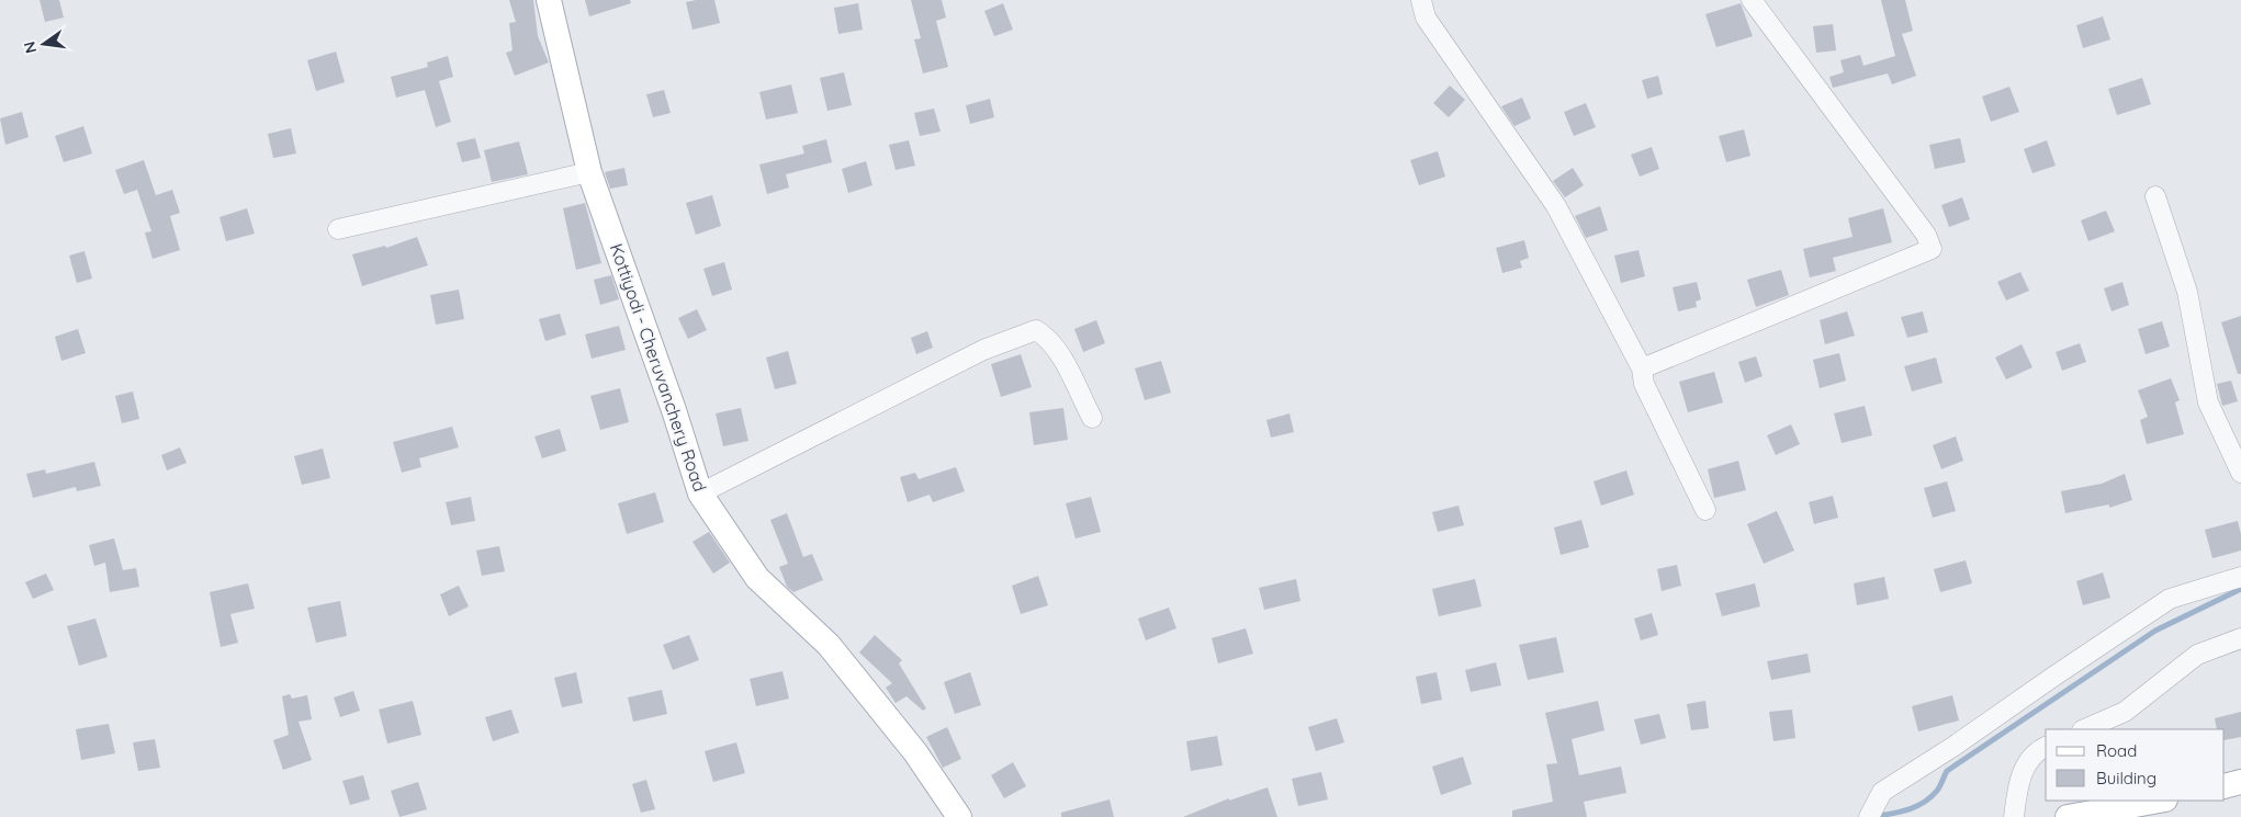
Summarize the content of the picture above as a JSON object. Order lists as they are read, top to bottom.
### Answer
{
  "streets": {
    "main road": ["Kottiyodi - Cheruvanchery Road"]
  },
  "legend": ["Road", "Building"],
  "north": "left"
}
